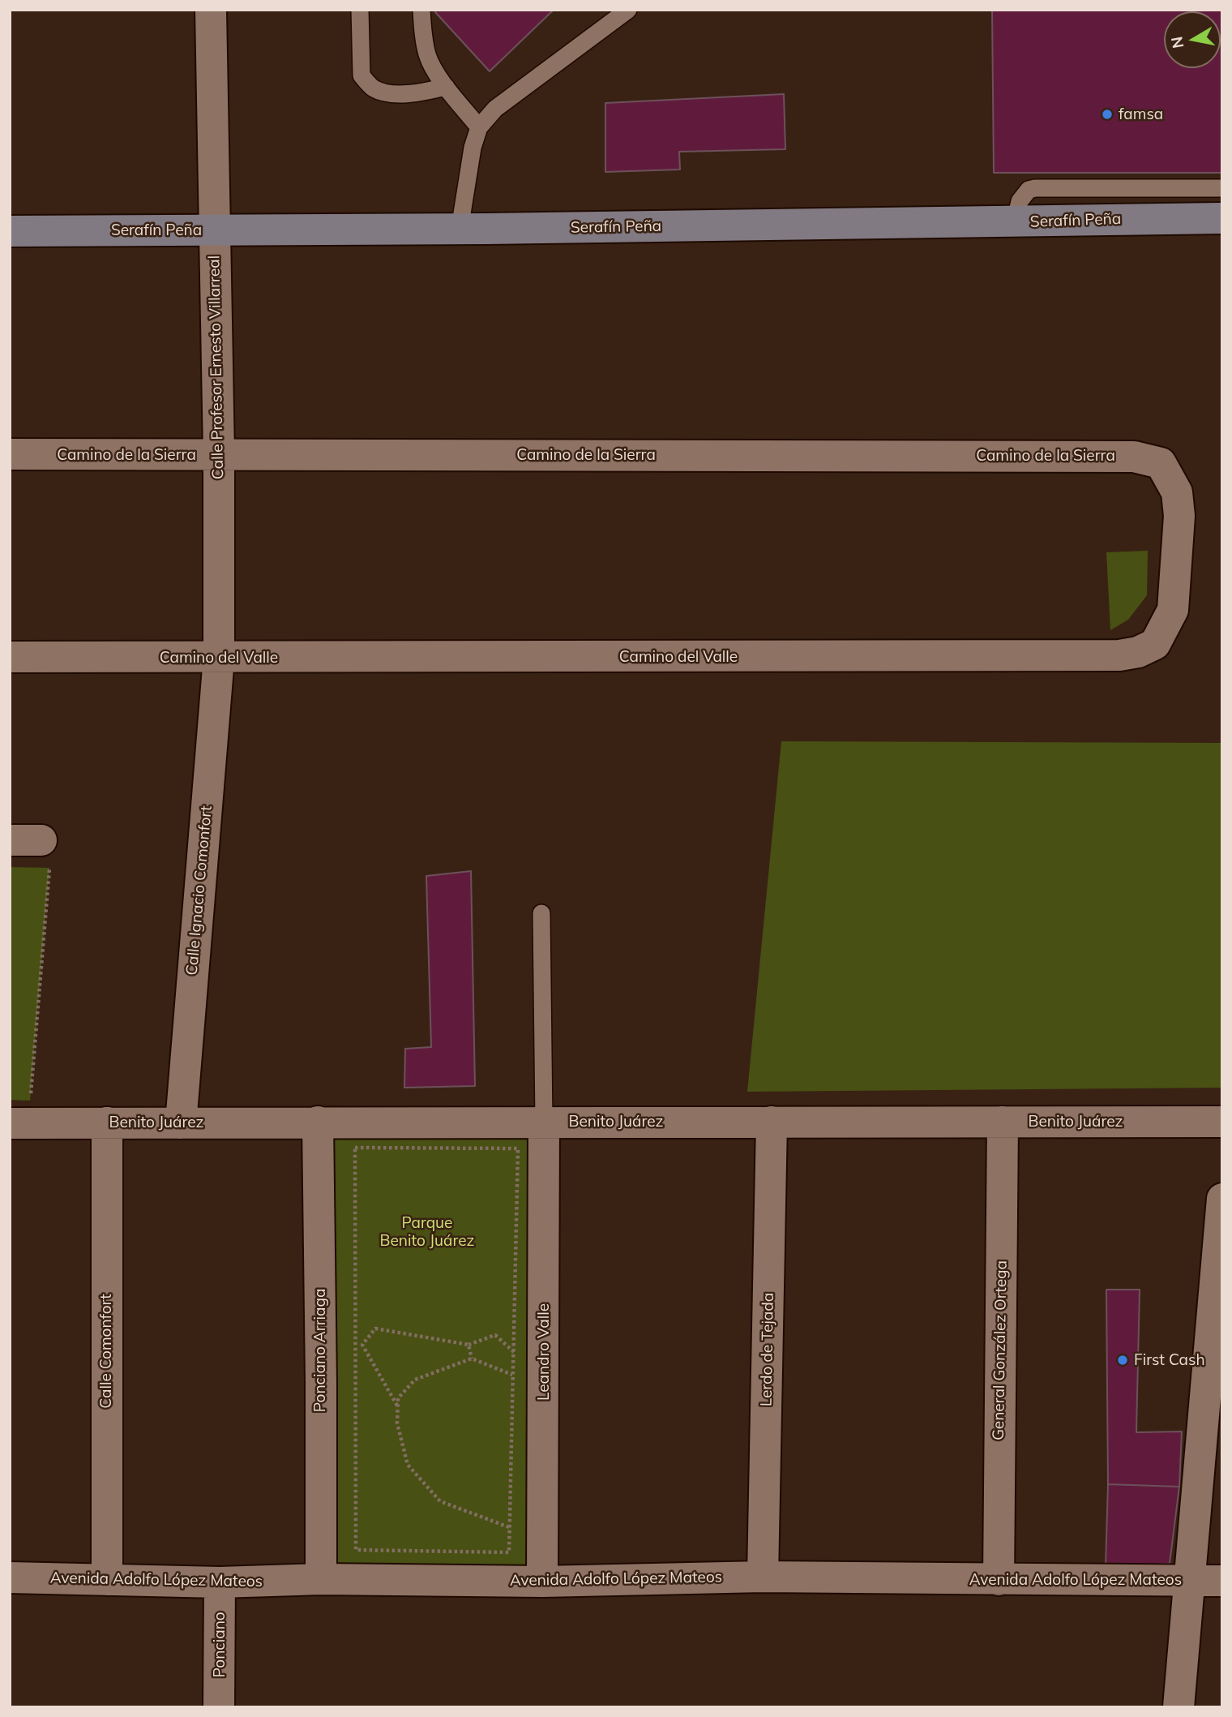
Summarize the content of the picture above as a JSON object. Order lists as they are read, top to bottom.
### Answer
{
  "streets": {
    "main road": ["Serafín Peña"],
    "street": [
      "Calle Profesor Ernesto Villarreal",
      "Camino de la Sierra",
      "Camino del Valle",
      "Calle Ignacio Comonfort",
      "Benito Juárez",
      "Lerdo de Tejada",
      "Ponciano Arriaga",
      "General González Ortega",
      "Calle Comonfort",
      "Leandro Valle",
      "Avenida Adolfo López Mateos",
      "Ponciano"
    ]
  },
  "crossings": [
    ["Serafín Peña", "Calle Profesor Ernesto Villarreal"],
    ["Calle Profesor Ernesto Villarreal", "Camino de la Sierra"],
    ["Calle Profesor Ernesto Villarreal", "Camino del Valle"],
    ["Calle Profesor Ernesto Villarreal", "Calle Ignacio Comonfort"],
    ["Camino de la Sierra", "Camino del Valle"],
    ["Camino del Valle", "Calle Ignacio Comonfort"],
    ["Calle Ignacio Comonfort", "Benito Juárez"],
    ["Benito Juárez", "Lerdo de Tejada"],
    ["Benito Juárez", "Ponciano Arriaga"],
    ["Benito Juárez", "General González Ortega"],
    ["Benito Juárez", "Calle Comonfort"],
    ["Benito Juárez", "Leandro Valle"],
    ["Lerdo de Tejada", "Avenida Adolfo López Mateos"],
    ["Ponciano Arriaga", "Avenida Adolfo López Mateos"],
    ["General González Ortega", "Avenida Adolfo López Mateos"],
    ["Calle Comonfort", "Avenida Adolfo López Mateos"],
    ["Leandro Valle", "Avenida Adolfo López Mateos"],
    ["Avenida Adolfo López Mateos", "Ponciano"]
  ],
  "parks": ["Parque Benito Juárez"],
  "places": ["famsa", "First Cash"],
  "north": "left"
}
